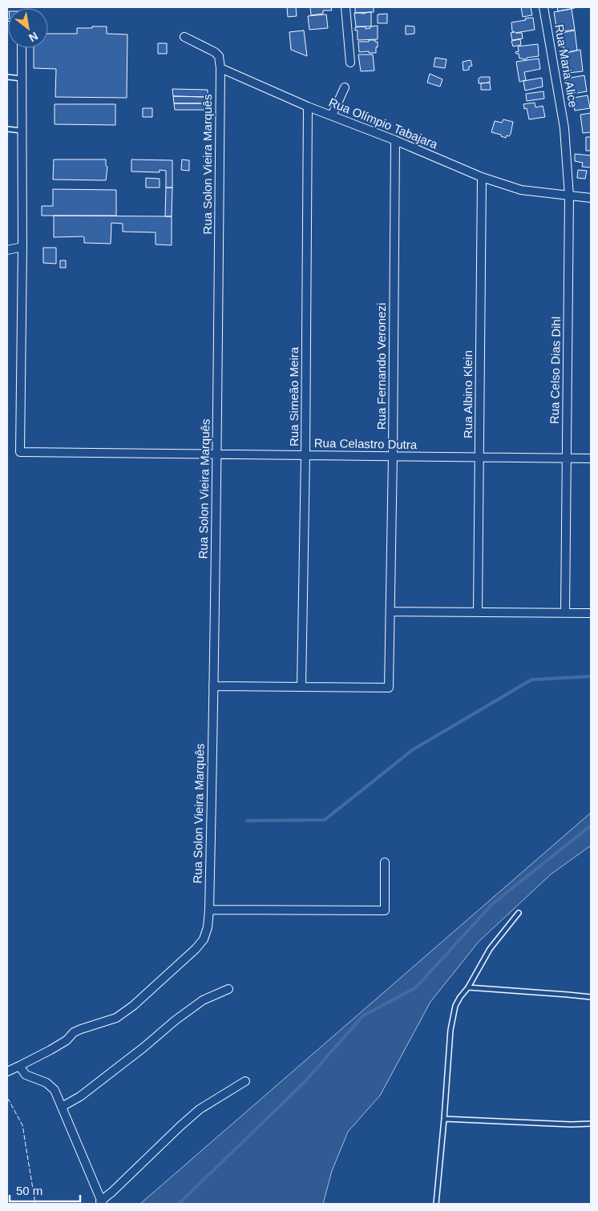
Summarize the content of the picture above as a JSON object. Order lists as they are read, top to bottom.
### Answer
{
  "streets": {
    "street": [
      "Rua Maria Alice",
      "Rua Olímpio Tabajara",
      "Rua Solon Vieira Marquês",
      "Rua Fernando Veronezi",
      "Rua Celso Dias Dihl",
      "Rua Albino Klein",
      "Rua Simeão Meira",
      "Rua Celastro Dutra"
    ]
  },
  "crossings": [
    ["Rua Maria Alice", "Rua Celso Dias Dihl"],
    ["Rua Olímpio Tabajara", "Rua Solon Vieira Marquês"],
    ["Rua Olímpio Tabajara", "Rua Fernando Veronezi"],
    ["Rua Olímpio Tabajara", "Rua Celso Dias Dihl"],
    ["Rua Olímpio Tabajara", "Rua Albino Klein"],
    ["Rua Olímpio Tabajara", "Rua Simeão Meira"],
    ["Rua Solon Vieira Marquês", "Rua Celastro Dutra"],
    ["Rua Fernando Veronezi", "Rua Simeão Meira"],
    ["Rua Fernando Veronezi", "Rua Celastro Dutra"],
    ["Rua Celso Dias Dihl", "Rua Celastro Dutra"],
    ["Rua Albino Klein", "Rua Celastro Dutra"],
    ["Rua Simeão Meira", "Rua Celastro Dutra"]
  ],
  "scale_bar": "50 m",
  "north": "bottom right"
}
